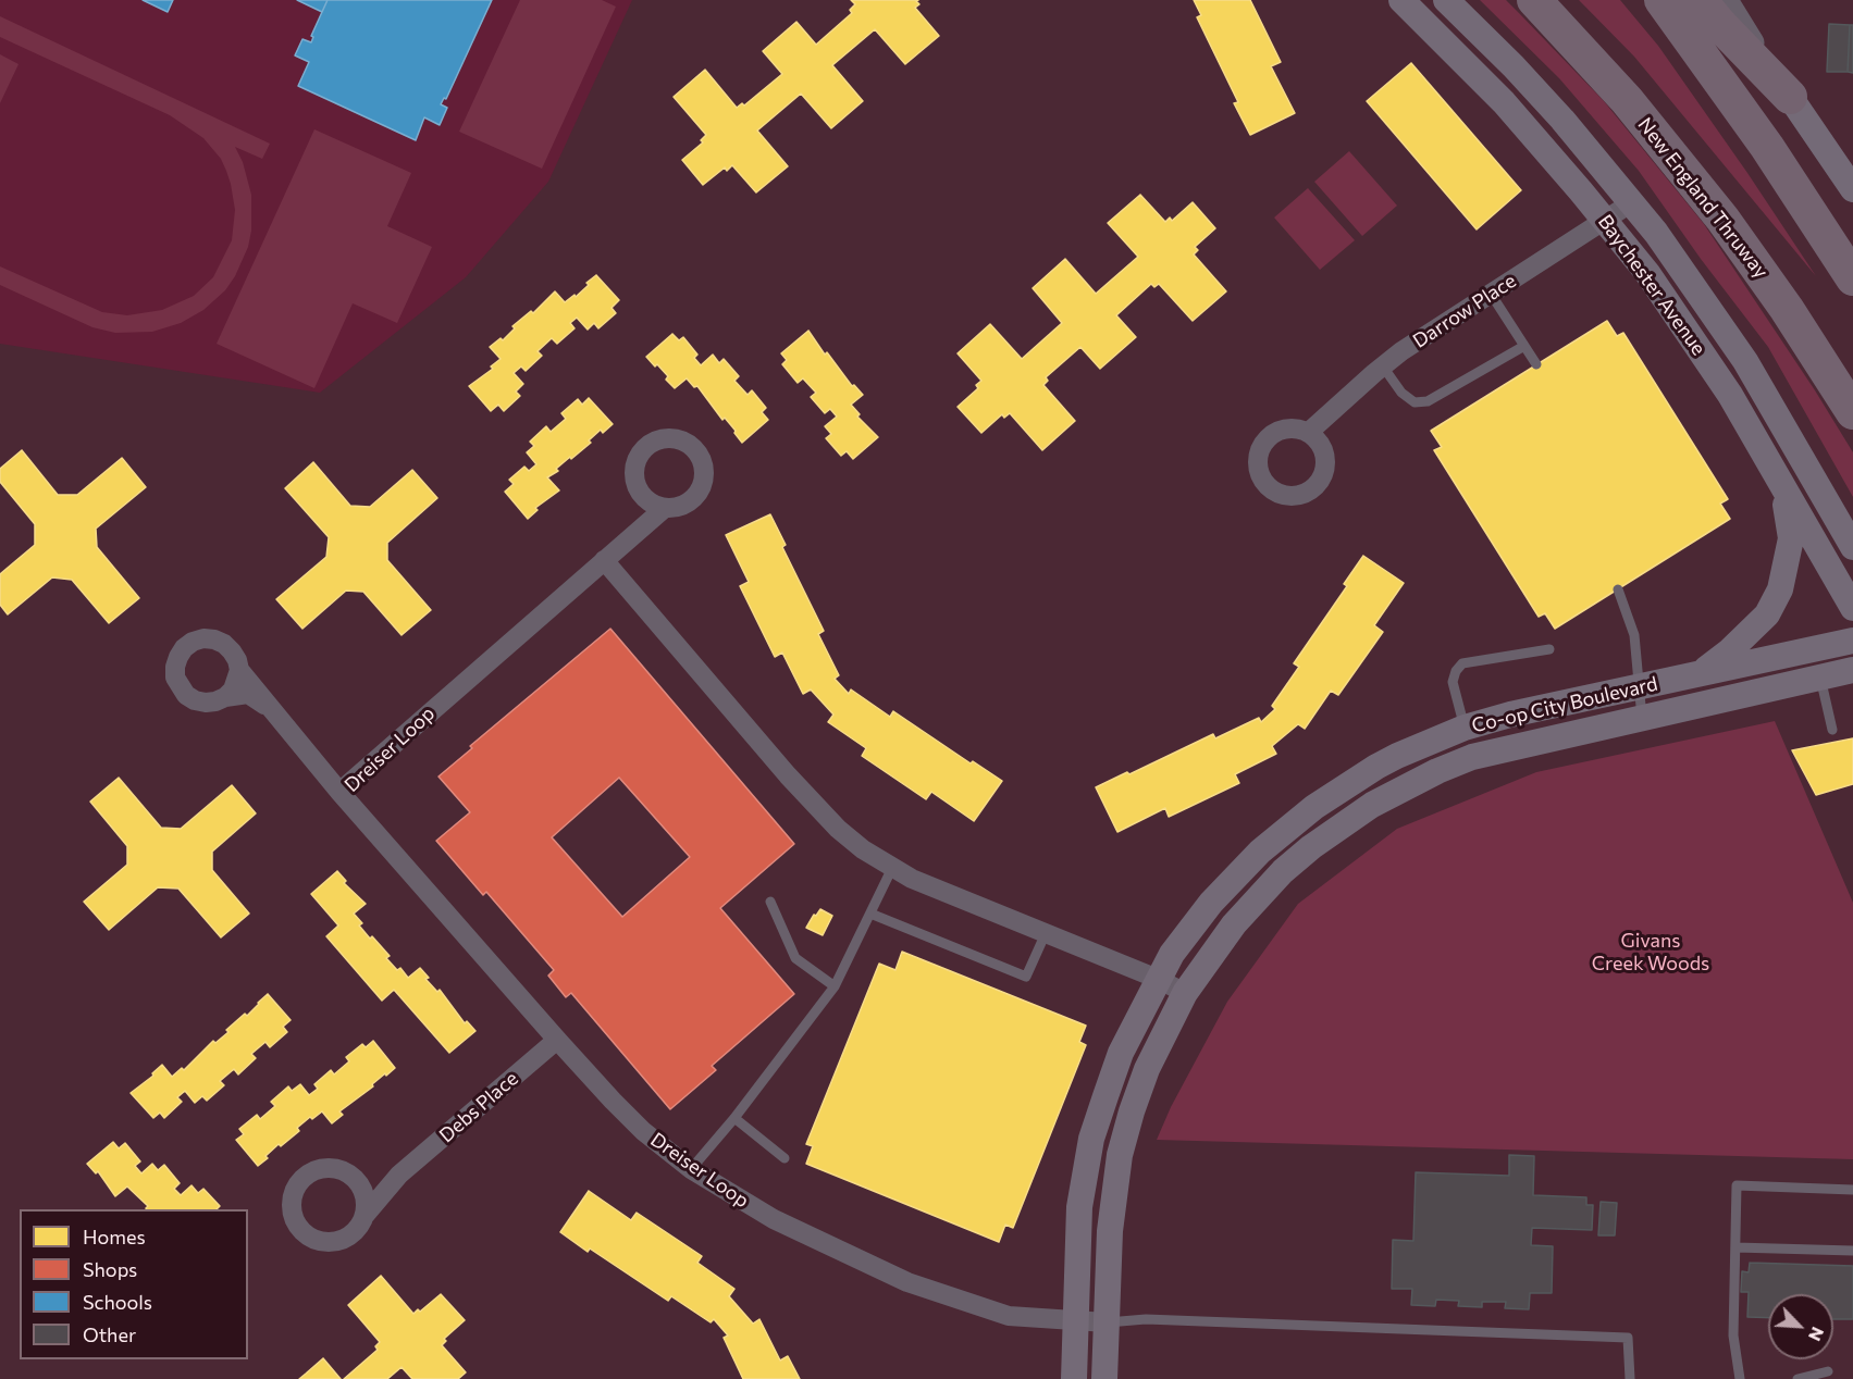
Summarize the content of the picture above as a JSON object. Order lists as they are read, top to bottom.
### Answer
{
  "streets": {
    "highway": ["New England Thruway"],
    "main road": ["Baychester Avenue", "Co-op City Boulevard"],
    "street": ["Darrow Place", "Dreiser Loop", "Debs Place"]
  },
  "crossings": [
    ["Baychester Avenue", "Darrow Place"],
    ["Co-op City Boulevard", "Dreiser Loop"],
    ["Dreiser Loop", "Debs Place"]
  ],
  "parks": ["Givans Creek Woods"],
  "legend": [
    "Homes",
    "Shops",
    "Schools",
    "Other"
  ],
  "north": "bottom right"
}
